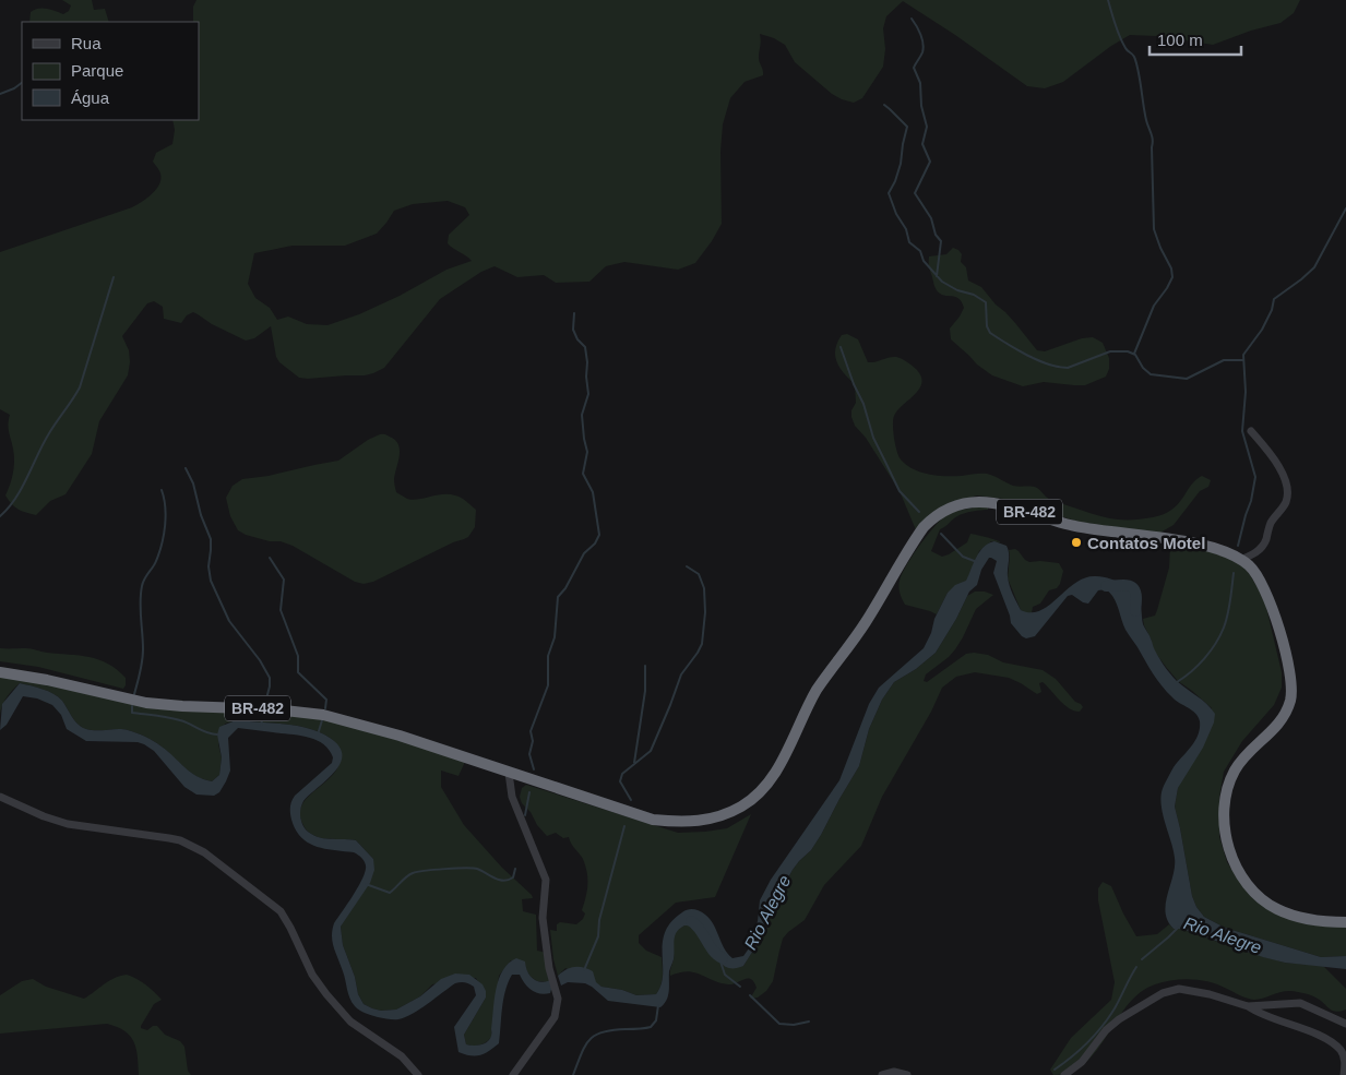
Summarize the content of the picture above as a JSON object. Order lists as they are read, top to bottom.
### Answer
{
  "streets": {
    "highway": ["BR-482"]
  },
  "water": ["Rio Alegre"],
  "places": ["Contatos Motel"],
  "legend": ["Rua", "Parque", "Água"],
  "scale_bar": "100 m"
}
